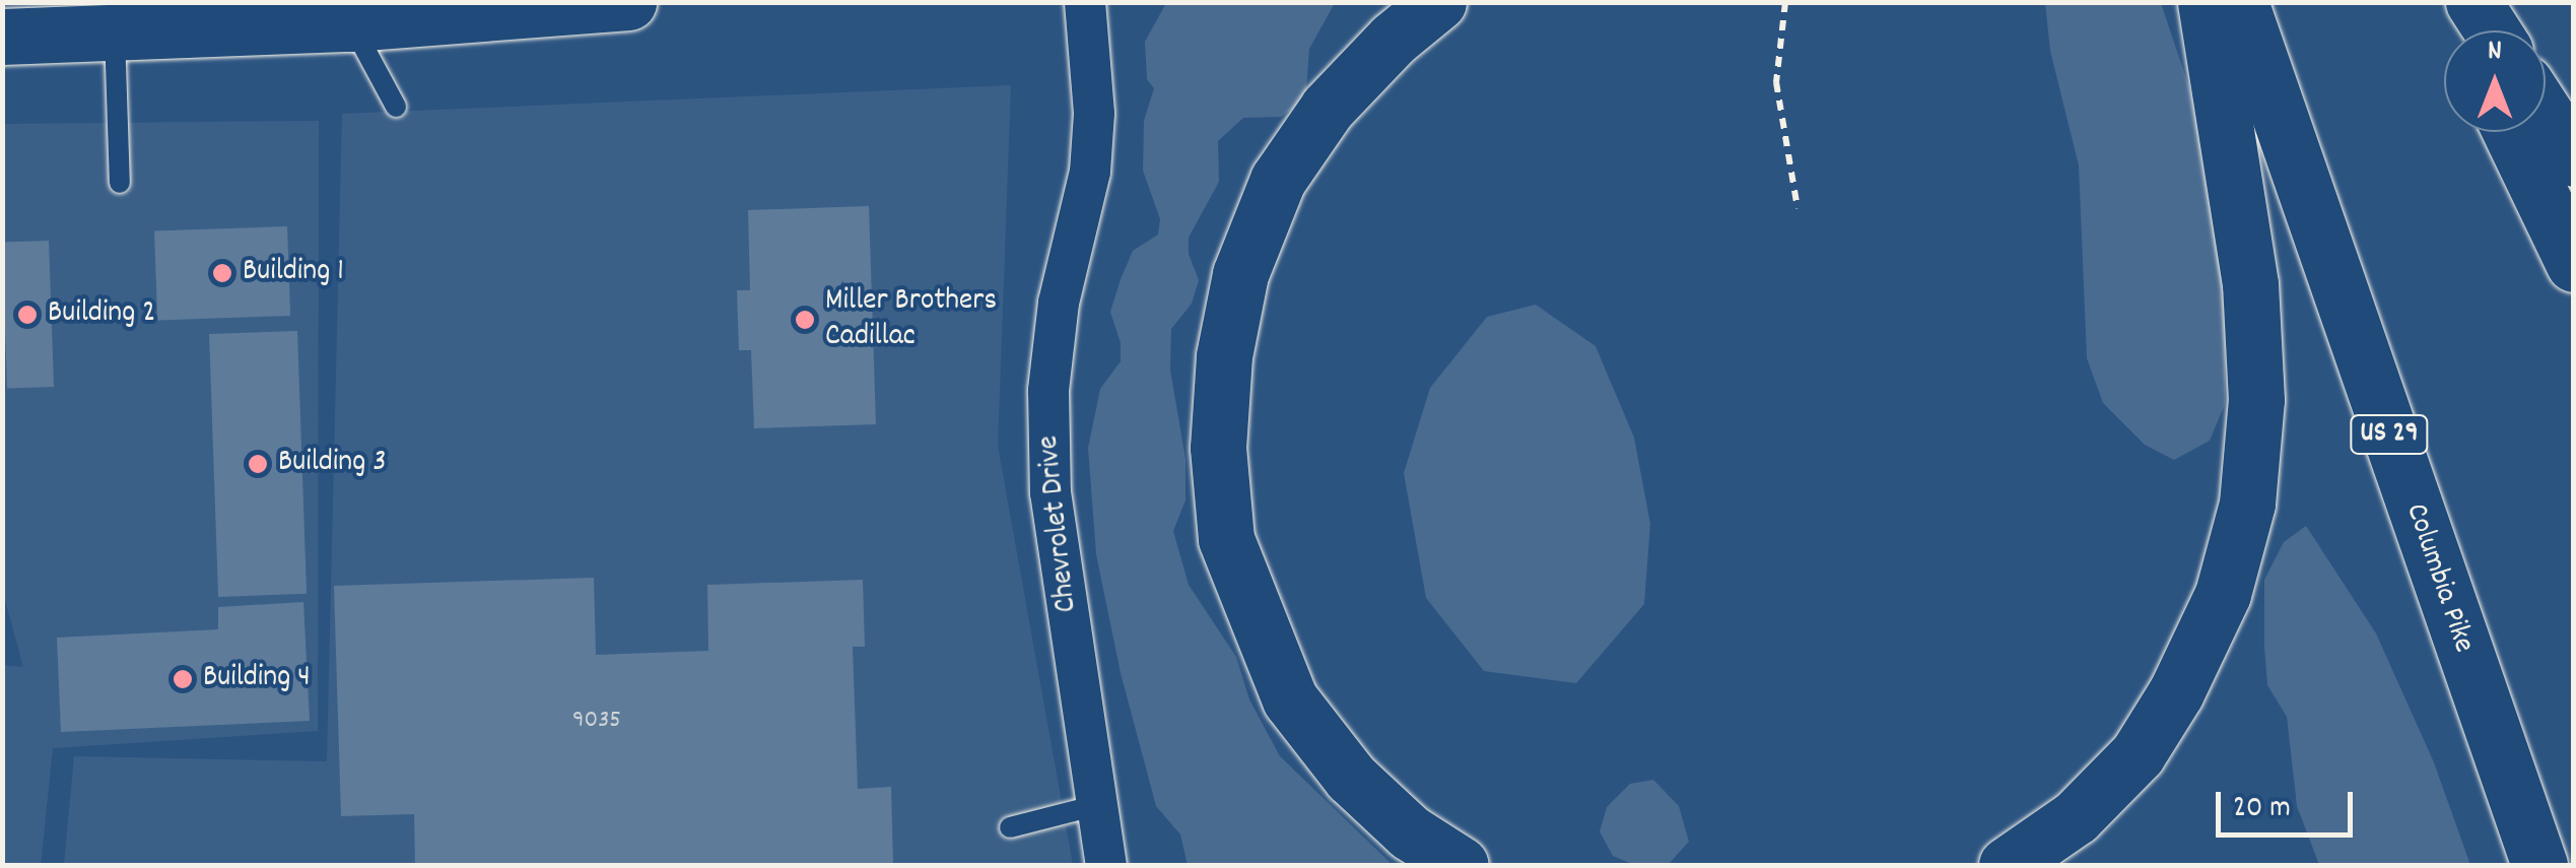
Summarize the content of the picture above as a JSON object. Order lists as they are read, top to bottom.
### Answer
{
  "streets": {
    "main road": ["US 29", "Columbia Pike"],
    "street": ["Chevrolet Drive"]
  },
  "places": [
    "Building 1",
    "Building 2",
    "Miller Brothers Cadillac",
    "Building 3",
    "Building 4"
  ],
  "house_numbers": ["9035"],
  "scale_bar": "20 m",
  "north": "top"
}
